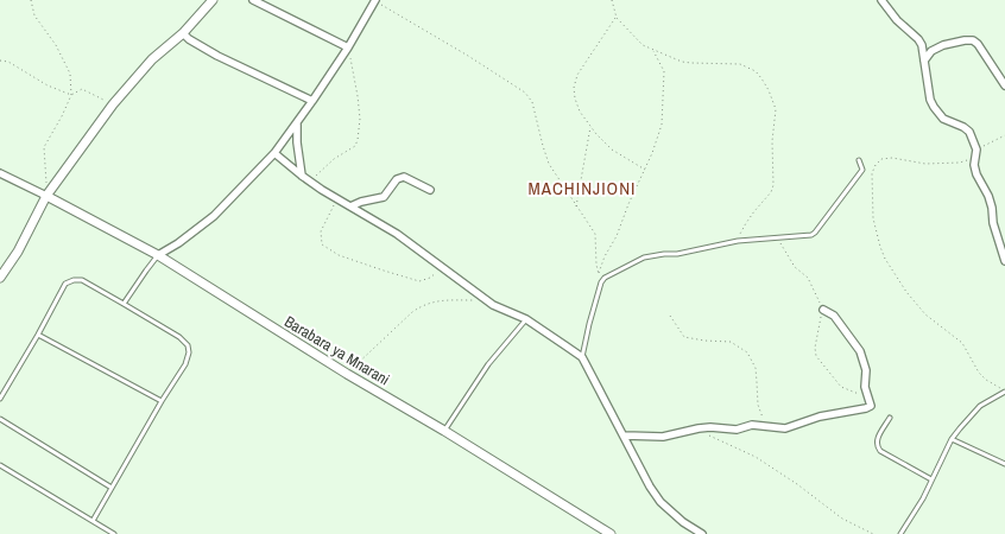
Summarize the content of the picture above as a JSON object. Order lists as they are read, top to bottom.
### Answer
{
  "streets": {
    "street": ["Barabara ya Mnarani"]
  },
  "districts": ["MACHINJIONI"]
}
